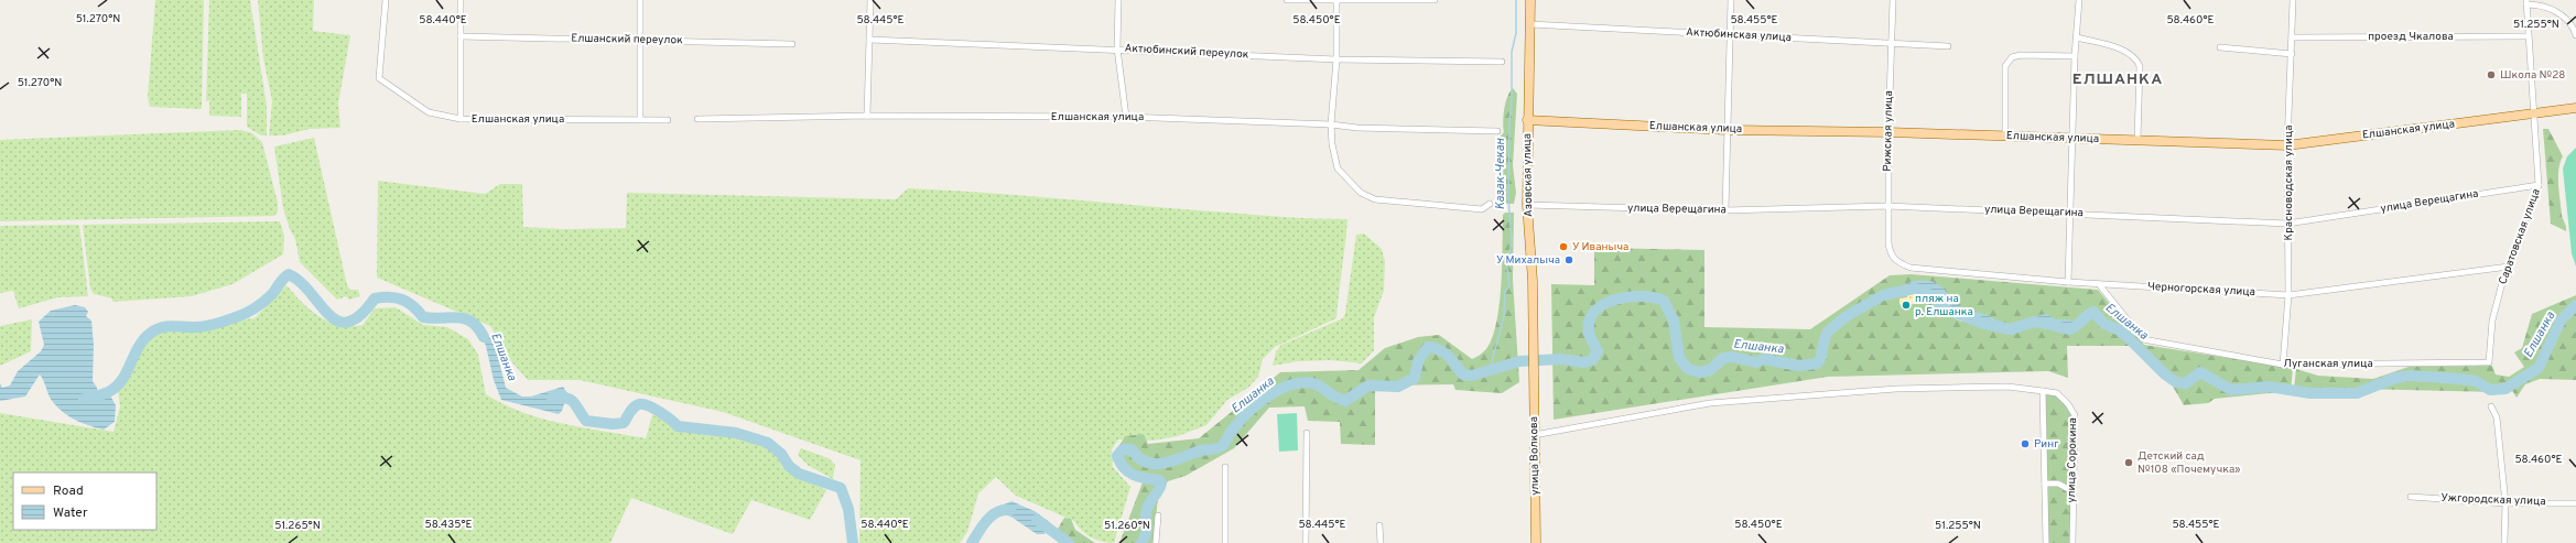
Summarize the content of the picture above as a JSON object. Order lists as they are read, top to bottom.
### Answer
{
  "streets": {
    "main road": ["Елшанская улица", "Азовская улица", "улица Волкова"],
    "street": [
      "Актюбинская улица",
      "проезд Чкалова",
      "Елшанский переулок",
      "Актюбинский переулок",
      "Рижская улица",
      "Красноводская улица",
      "улица Верещагина",
      "Саратовская улица",
      "Черногорская улица",
      "Луганская улица",
      "улица Сорокина",
      "Ужгородская улица"
    ]
  },
  "crossings": [
    ["Актюбинская улица", "Рижская улица"],
    ["Актюбинская улица", "Азовская улица"],
    ["проезд Чкалова", "Красноводская улица"],
    ["проезд Чкалова", "Саратовская улица"],
    ["Елшанская улица", "Рижская улица"],
    ["Елшанская улица", "Азовская улица"],
    ["Елшанская улица", "Красноводская улица"],
    ["Елшанская улица", "Саратовская улица"],
    ["Рижская улица", "улица Верещагина"],
    ["Рижская улица", "Черногорская улица"],
    ["Азовская улица", "улица Верещагина"],
    ["Азовская улица", "улица Волкова"],
    ["Красноводская улица", "улица Верещагина"],
    ["Красноводская улица", "Черногорская улица"],
    ["Красноводская улица", "Луганская улица"],
    ["улица Верещагина", "Саратовская улица"],
    ["Саратовская улица", "Черногорская улица"],
    ["Саратовская улица", "Луганская улица"],
    ["Черногорская улица", "Луганская улица"],
    ["улица Волкова", "улица Сорокина"]
  ],
  "districts": ["ЕЛШАНКА"],
  "water": ["Казак-Чекан", "Елшанка"],
  "places": [
    "Школа №28",
    "У Иваныча",
    "У Михалыча",
    "пляж на р. Елшанка",
    "Ринг",
    "Детский сад №108 «Почемучка»"
  ],
  "legend": ["Road", "Water"],
  "coordinates": [
    "51.270°N",
    "58.440°E",
    "58.445°E",
    "58.450°E",
    "58.455°E",
    "58.460°E",
    "51.255°N",
    "58.435°E",
    "51.265°N",
    "51.260°N"
  ]
}
